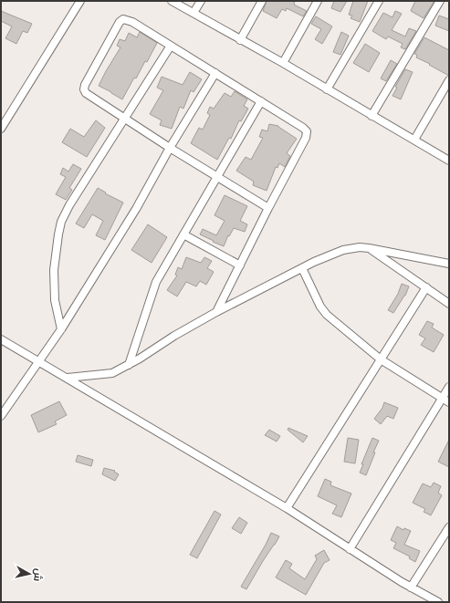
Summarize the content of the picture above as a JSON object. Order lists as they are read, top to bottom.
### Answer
{
  "north": "right"
}
